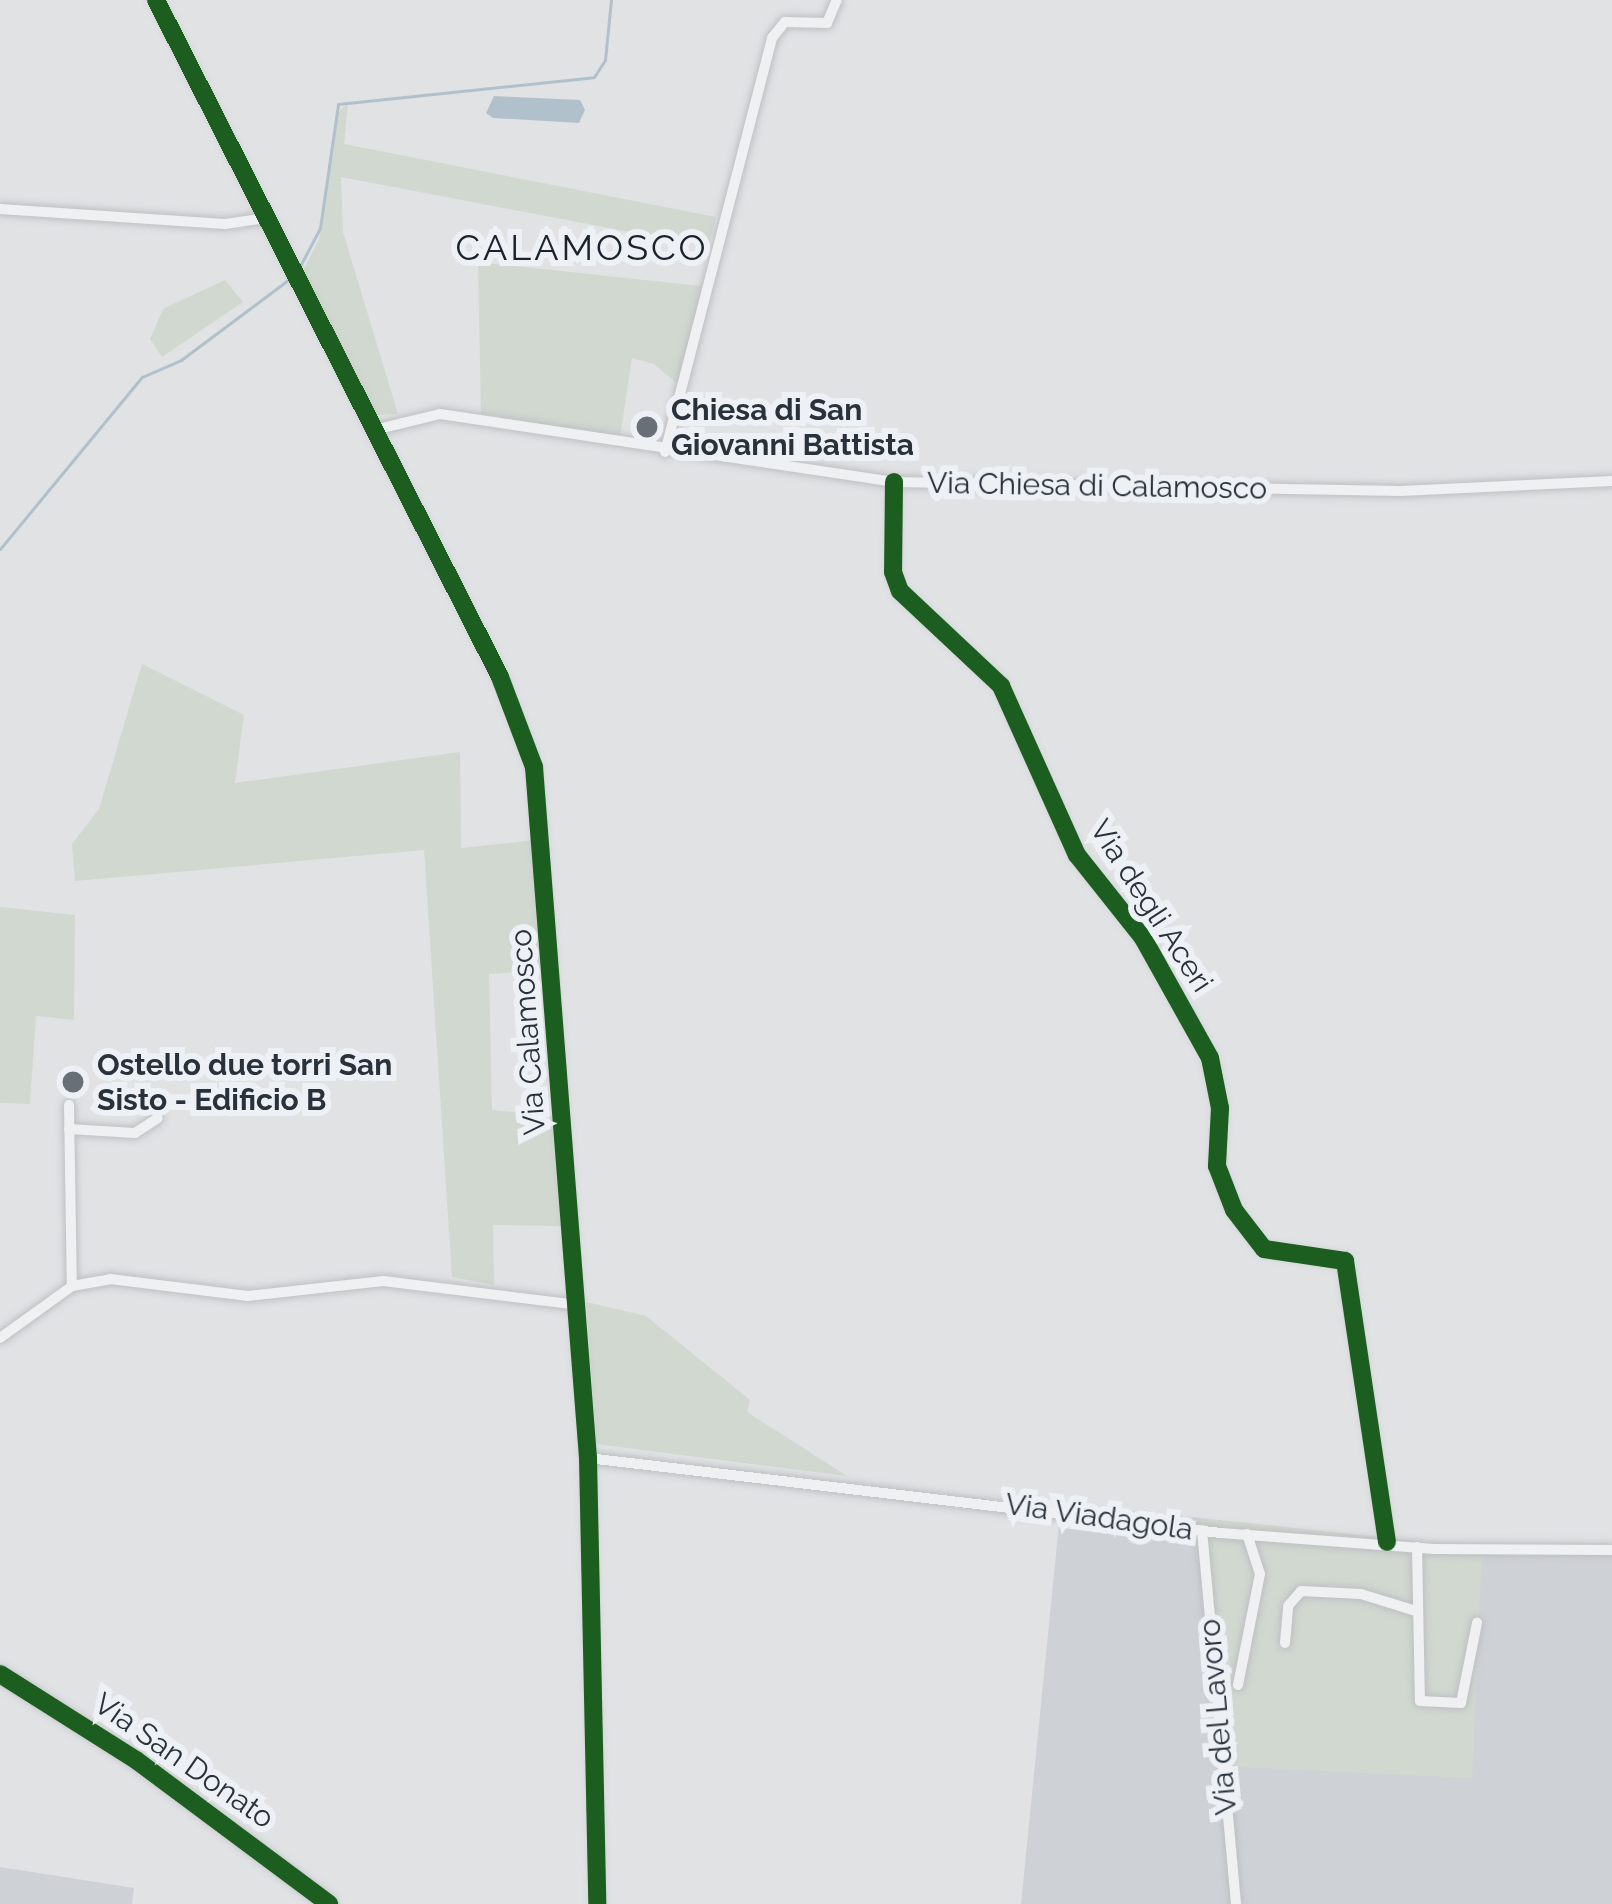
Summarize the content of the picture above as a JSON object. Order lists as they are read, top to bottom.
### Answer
{
  "streets": {
    "main road": ["Via San Donato"],
    "street": [
      "Via Chiesa di Calamosco",
      "Via degli Aceri",
      "Via Calamosco",
      "Via Viadagola",
      "Via del Lavoro"
    ]
  },
  "crossings": [
    ["Via Chiesa di Calamosco", "Via degli Aceri"],
    ["Via Chiesa di Calamosco", "Via Calamosco"],
    ["Via degli Aceri", "Via Viadagola"],
    ["Via Calamosco", "Via Viadagola"],
    ["Via Viadagola", "Via del Lavoro"]
  ],
  "districts": ["CALAMOSCO"],
  "places": ["Chiesa di San Giovanni Battista", "Ostello due torri San Sisto - Edificio B"]
}
